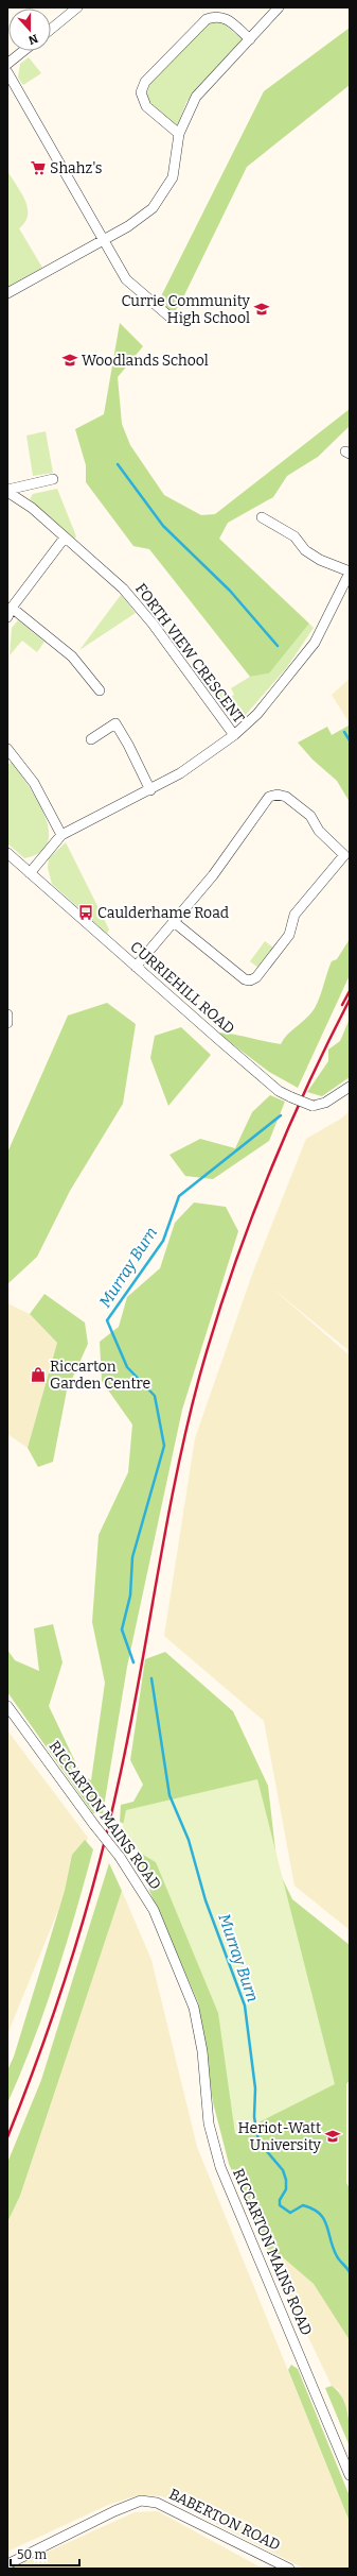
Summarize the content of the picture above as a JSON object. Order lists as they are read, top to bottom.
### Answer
{
  "streets": {
    "street": [
      "FORTH VIEW CRESCENT",
      "CURRIEHILL ROAD",
      "RICCARTON MAINS ROAD",
      "BABERTON ROAD"
    ]
  },
  "crossings": [
    ["FORTH VIEW CRESCENT", "CURRIEHILL ROAD"]
  ],
  "water": ["Murray Burn"],
  "places": {
    "supermarket": ["Shahz's"],
    "school or university": ["Currie Community High School", "Woodlands School", "Heriot-Watt University"],
    "bus stop": ["Caulderhame Road"],
    "shop": ["Riccarton Garden Centre"]
  },
  "scale_bar": "50 m",
  "north": "bottom"
}
